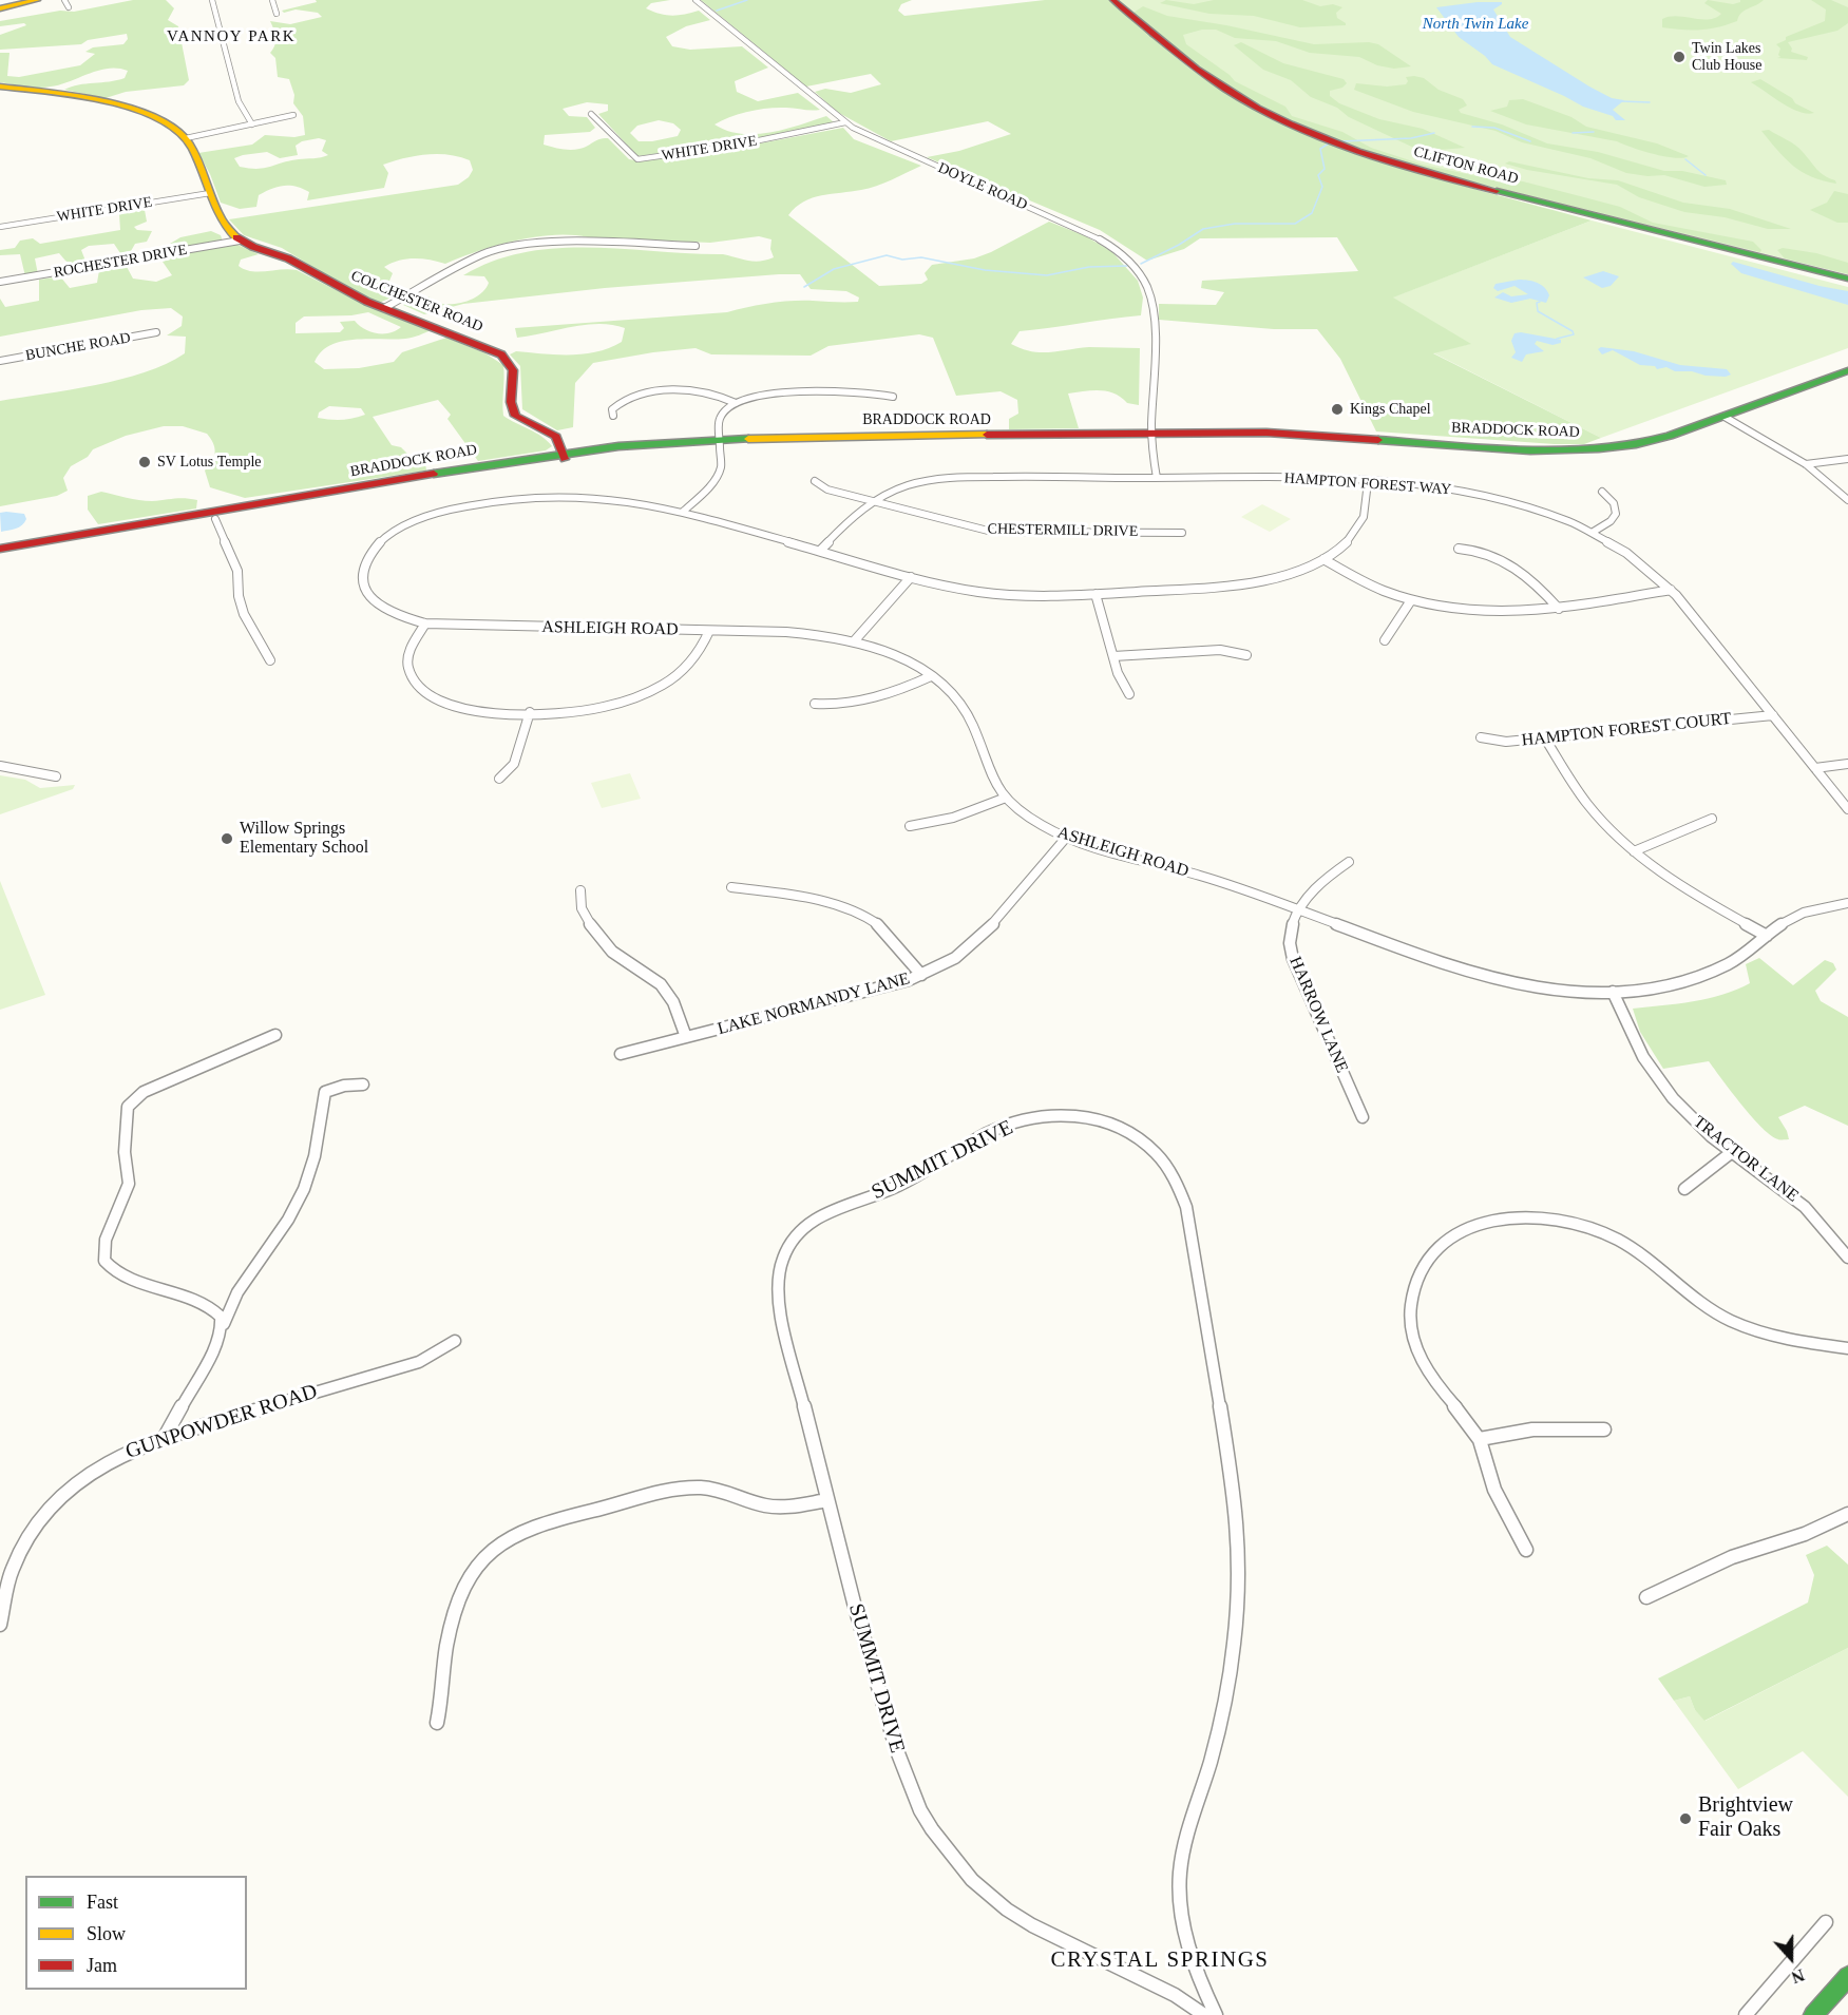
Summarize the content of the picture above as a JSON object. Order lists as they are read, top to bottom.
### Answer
{
  "streets": {
    "main road": ["CLIFTON ROAD", "COLCHESTER ROAD", "BRADDOCK ROAD"],
    "street": [
      "WHITE DRIVE",
      "DOYLE ROAD",
      "ROCHESTER DRIVE",
      "BUNCHE ROAD",
      "HAMPTON FOREST WAY",
      "CHESTERMILL DRIVE",
      "ASHLEIGH ROAD",
      "HAMPTON FOREST COURT",
      "LAKE NORMANDY LANE",
      "HARROW LANE",
      "TRACTOR LANE",
      "SUMMIT DRIVE",
      "GUNPOWDER ROAD"
    ]
  },
  "crossings": [
    ["WHITE DRIVE", "DOYLE ROAD"],
    ["DOYLE ROAD", "BRADDOCK ROAD"],
    ["DOYLE ROAD", "HAMPTON FOREST WAY"],
    ["ROCHESTER DRIVE", "COLCHESTER ROAD"],
    ["COLCHESTER ROAD", "BRADDOCK ROAD"],
    ["HAMPTON FOREST WAY", "CHESTERMILL DRIVE"],
    ["HAMPTON FOREST WAY", "ASHLEIGH ROAD"],
    ["HAMPTON FOREST WAY", "HAMPTON FOREST COURT"],
    ["ASHLEIGH ROAD", "LAKE NORMANDY LANE"],
    ["ASHLEIGH ROAD", "HARROW LANE"],
    ["ASHLEIGH ROAD", "TRACTOR LANE"]
  ],
  "districts": ["VANNOY PARK", "CRYSTAL SPRINGS"],
  "water": ["North Twin Lake"],
  "places": [
    "Twin Lakes Club House",
    "Kings Chapel",
    "SV Lotus Temple",
    "Willow Springs Elementary School",
    "Brightview Fair Oaks"
  ],
  "legend": ["Fast", "Slow", "Jam"],
  "north": "bottom"
}
